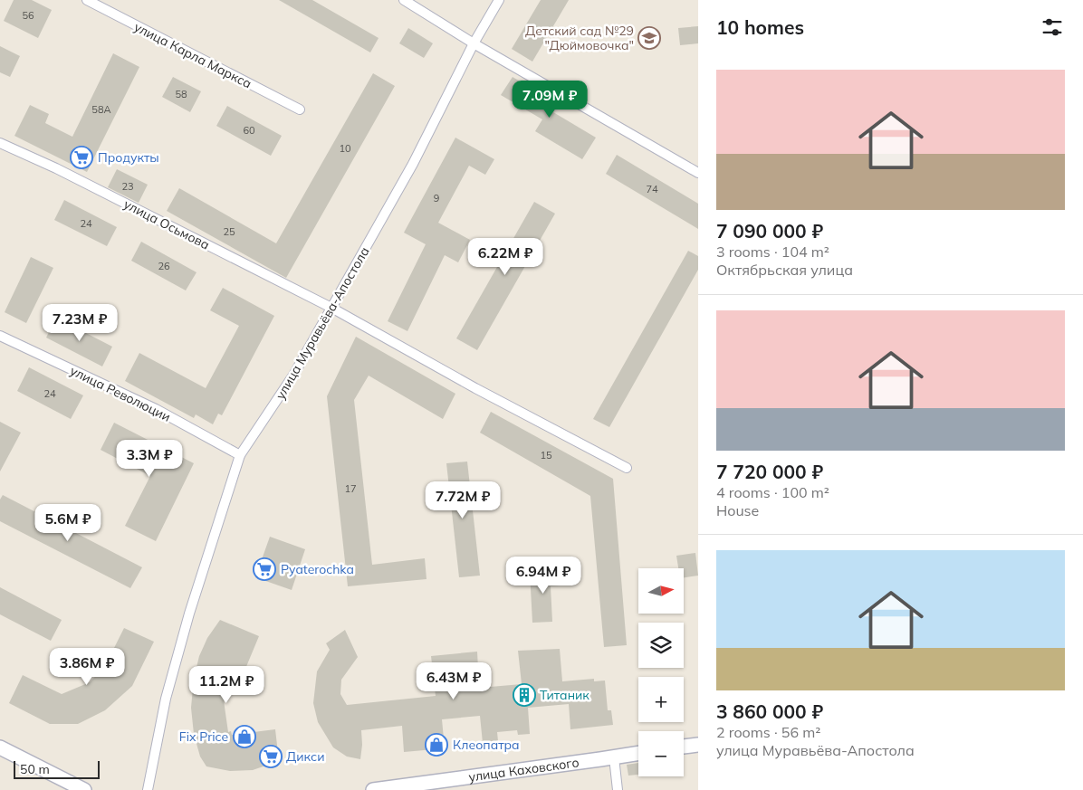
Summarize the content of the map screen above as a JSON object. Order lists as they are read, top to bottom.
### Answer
{
  "streets": {
    "main road": ["улица Каховского"],
    "street": [
      "улица Карла Маркса",
      "улица Осьмова",
      "улица Муравьёва-Апостола",
      "улица Революции"
    ]
  },
  "crossings": [
    ["улица Осьмова", "улица Муравьёва-Апостола"],
    ["улица Муравьёва-Апостола", "улица Революции"]
  ],
  "places": {
    "school or university": ["Детский сад №29 \"Дюймовочка\""],
    "supermarket": ["Продукты", "Pyaterochka", "Дикси"],
    "building": ["Титаник"],
    "shop": ["Fix Price", "Клеопатра"]
  },
  "house_numbers": [
    "56",
    "58",
    "58А",
    "60",
    "10",
    "23",
    "74",
    "9",
    "24",
    "25",
    "26",
    "24",
    "15",
    "17"
  ],
  "scale_bar": "50 m",
  "north": "right",
  "page": {
    "heading": "10 homes",
    "list": [
      {
        "name": "7 090 000 ₽",
        "note": "3 rooms · 104 m² · Октябрьская улица"
      },
      {
        "name": "7 720 000 ₽",
        "note": "4 rooms · 100 m² · House"
      },
      {
        "name": "3 860 000 ₽",
        "note": "2 rooms · 56 m² · улица Муравьёва-Апостола"
      }
    ],
    "price": [
      "7.09M ₽",
      "6.22M ₽",
      "7.23M ₽",
      "3.3M ₽",
      "7.72M ₽",
      "5.6M ₽",
      "6.94M ₽",
      "3.86M ₽",
      "6.43M ₽",
      "11.2M ₽"
    ],
    "map_buttons": ["+", "−"],
    "scale": "50 m"
  }
}
